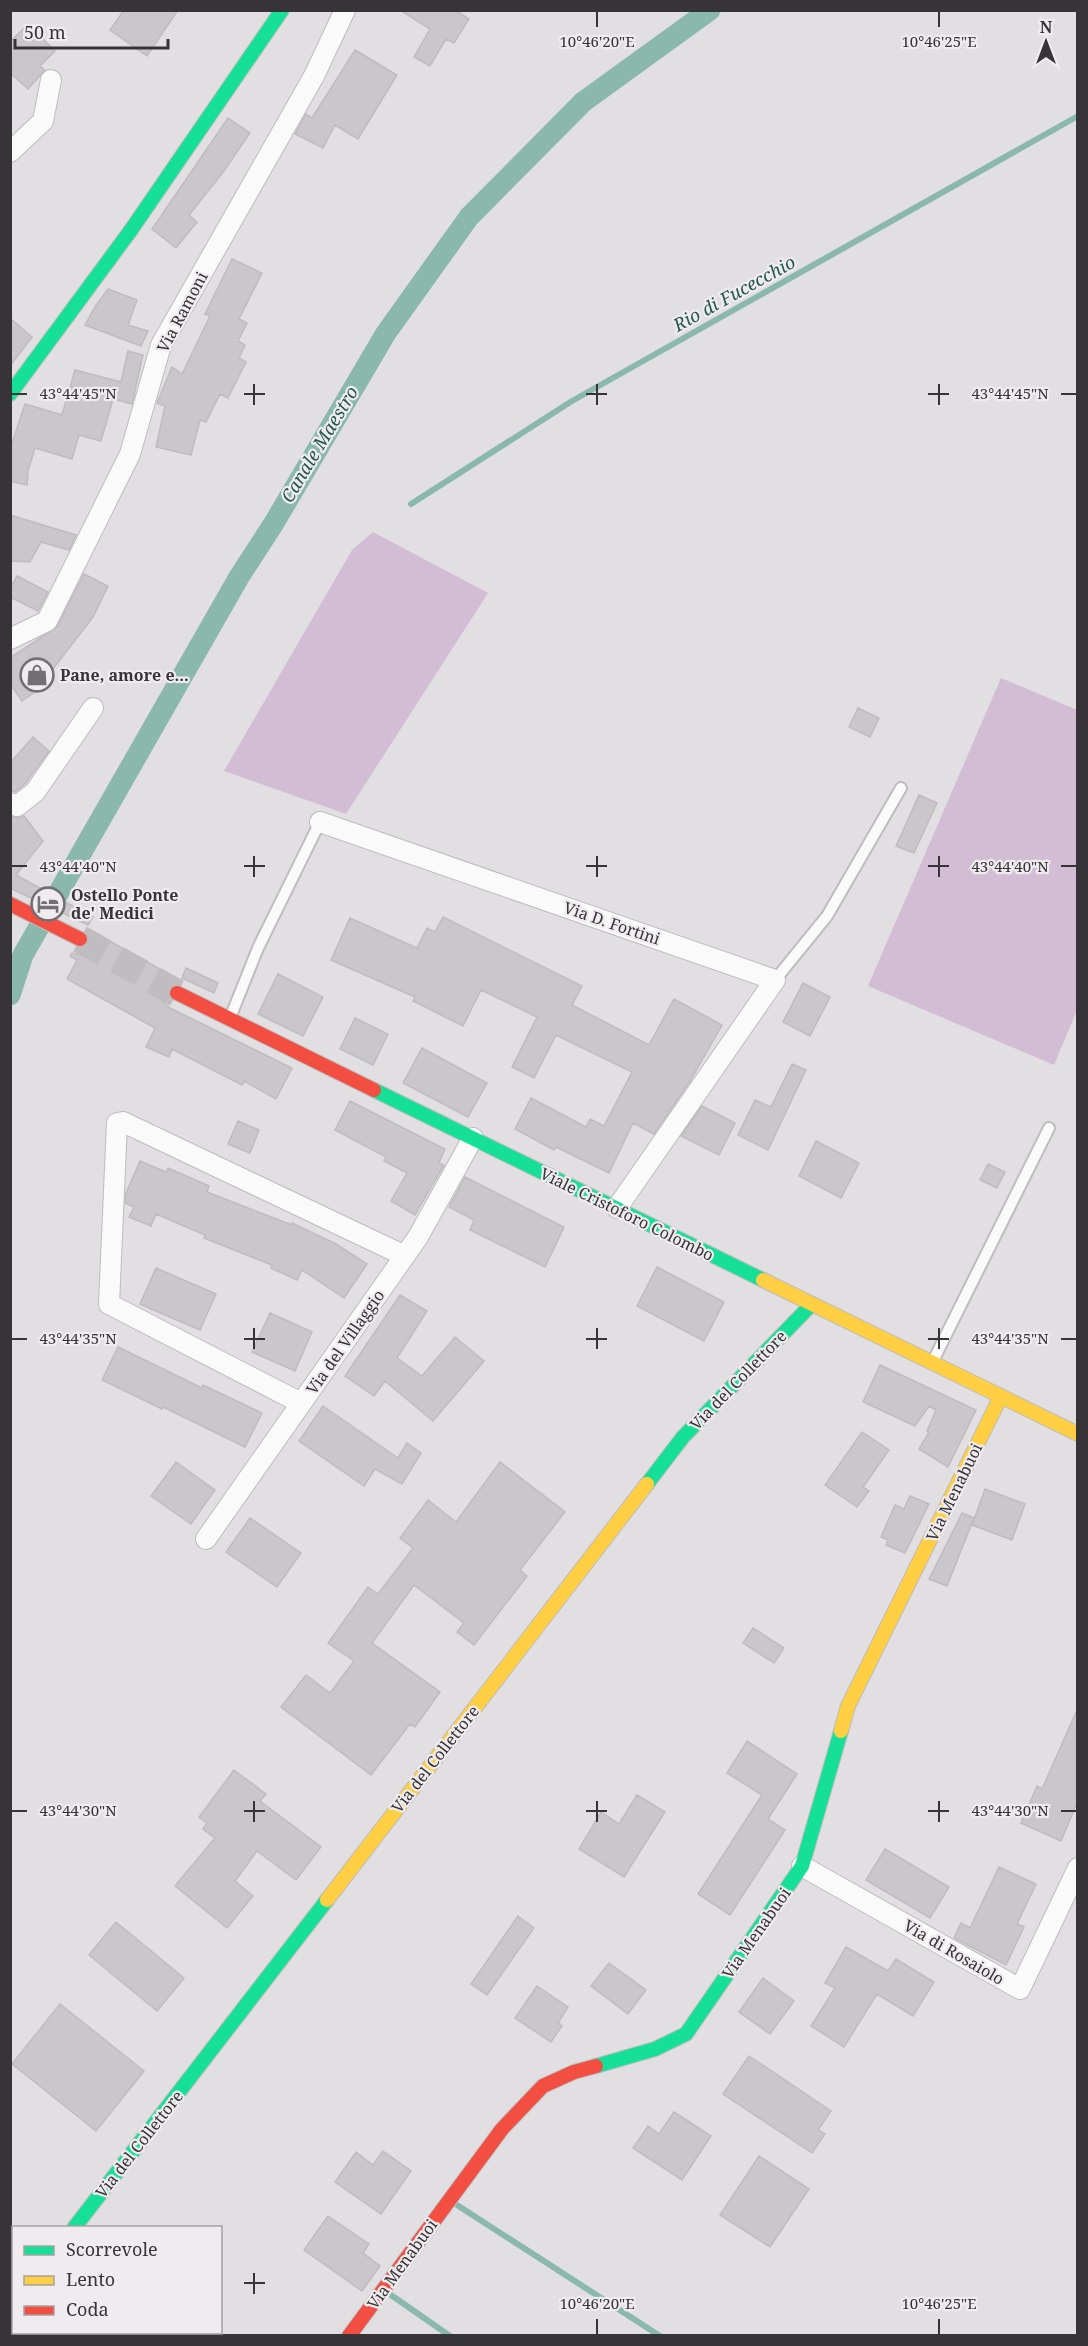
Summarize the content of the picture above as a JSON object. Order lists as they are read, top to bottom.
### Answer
{
  "streets": {
    "street": [
      "Via Ramoni",
      "Via D. Fortini",
      "Viale Cristoforo Colombo",
      "Via del Villaggio",
      "Via del Collettore",
      "Via Menabuoi",
      "Via di Rosaiolo"
    ]
  },
  "crossings": [
    ["Via D. Fortini", "Viale Cristoforo Colombo"],
    ["Viale Cristoforo Colombo", "Via del Villaggio"],
    ["Viale Cristoforo Colombo", "Via del Collettore"],
    ["Viale Cristoforo Colombo", "Via Menabuoi"],
    ["Via Menabuoi", "Via di Rosaiolo"]
  ],
  "water": ["Rio di Fucecchio", "Canale Maestro"],
  "places": {
    "shop": ["Pane, amore e..."],
    "hotel": ["Ostello Ponte de' Medici"]
  },
  "legend": ["Scorrevole", "Lento", "Coda"],
  "scale_bar": "50 m",
  "north": "top",
  "coordinates": [
    "10°46'20\"E",
    "10°46'25\"E",
    "43°44'45\"N",
    "43°44'40\"N",
    "43°44'35\"N",
    "43°44'30\"N"
  ]
}
